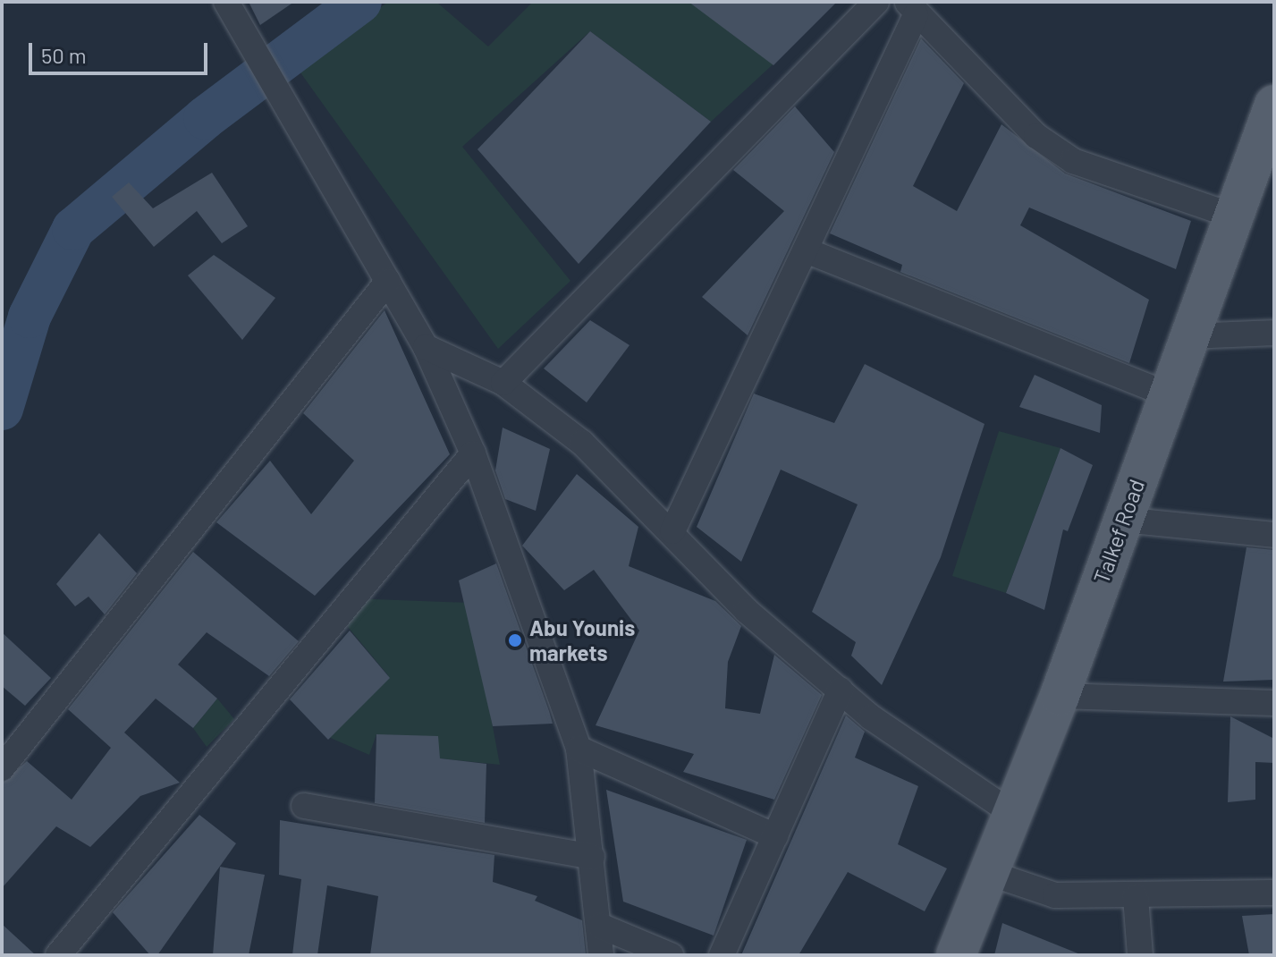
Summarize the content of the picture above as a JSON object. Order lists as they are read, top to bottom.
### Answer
{
  "streets": {
    "main road": ["Talkef Road"]
  },
  "places": ["Abu Younis markets"],
  "scale_bar": "50 m"
}
